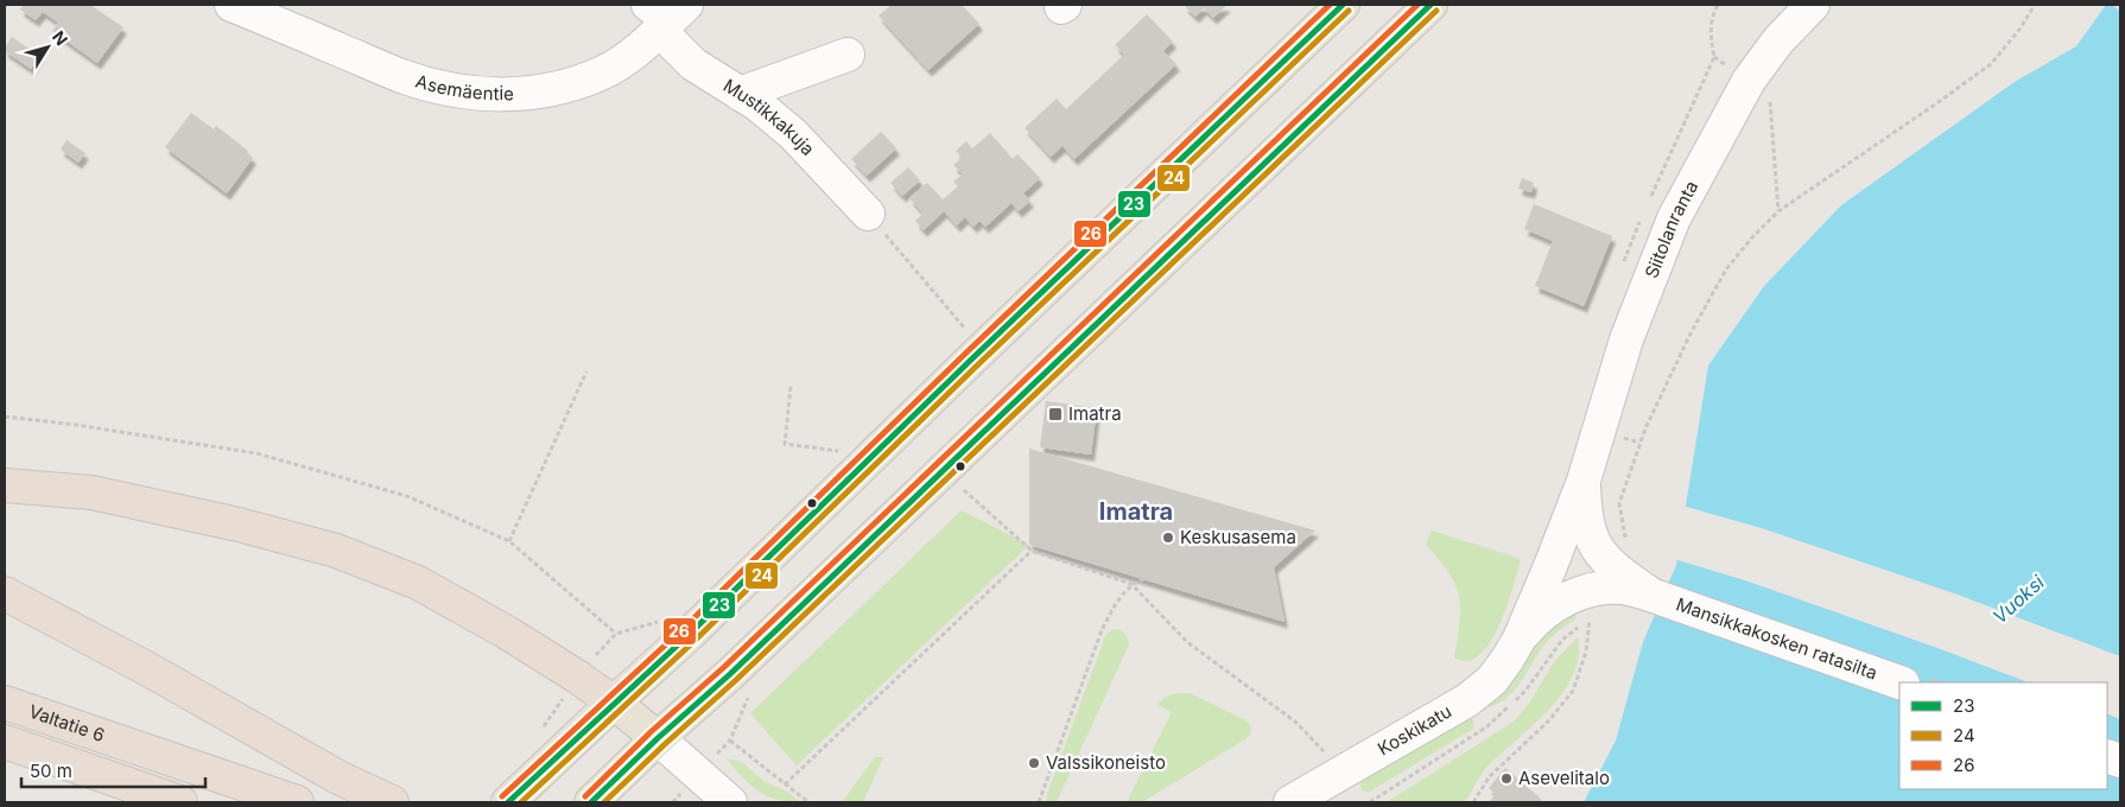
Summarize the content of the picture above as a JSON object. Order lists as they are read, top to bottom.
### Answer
{
  "streets": {
    "highway": ["Valtatie 6"],
    "street": [
      "Asemäentie",
      "Mustikkakuja",
      "Siitolanranta",
      "Mansikkakosken ratasilta",
      "Koskikatu"
    ]
  },
  "crossings": [
    ["Asemäentie", "Mustikkakuja"],
    ["Siitolanranta", "Koskikatu"],
    ["Mansikkakosken ratasilta", "Koskikatu"]
  ],
  "districts": ["Imatra"],
  "water": ["Vuoksi"],
  "places": {
    "transit": ["Imatra"],
    "other": ["Keskusasema", "Valssikoneisto", "Asevelitalo"]
  },
  "lines": ["transit line 23", "transit line 26", "transit line 24"],
  "legend": ["23", "24", "26"],
  "scale_bar": "50 m",
  "north": "top right"
}
